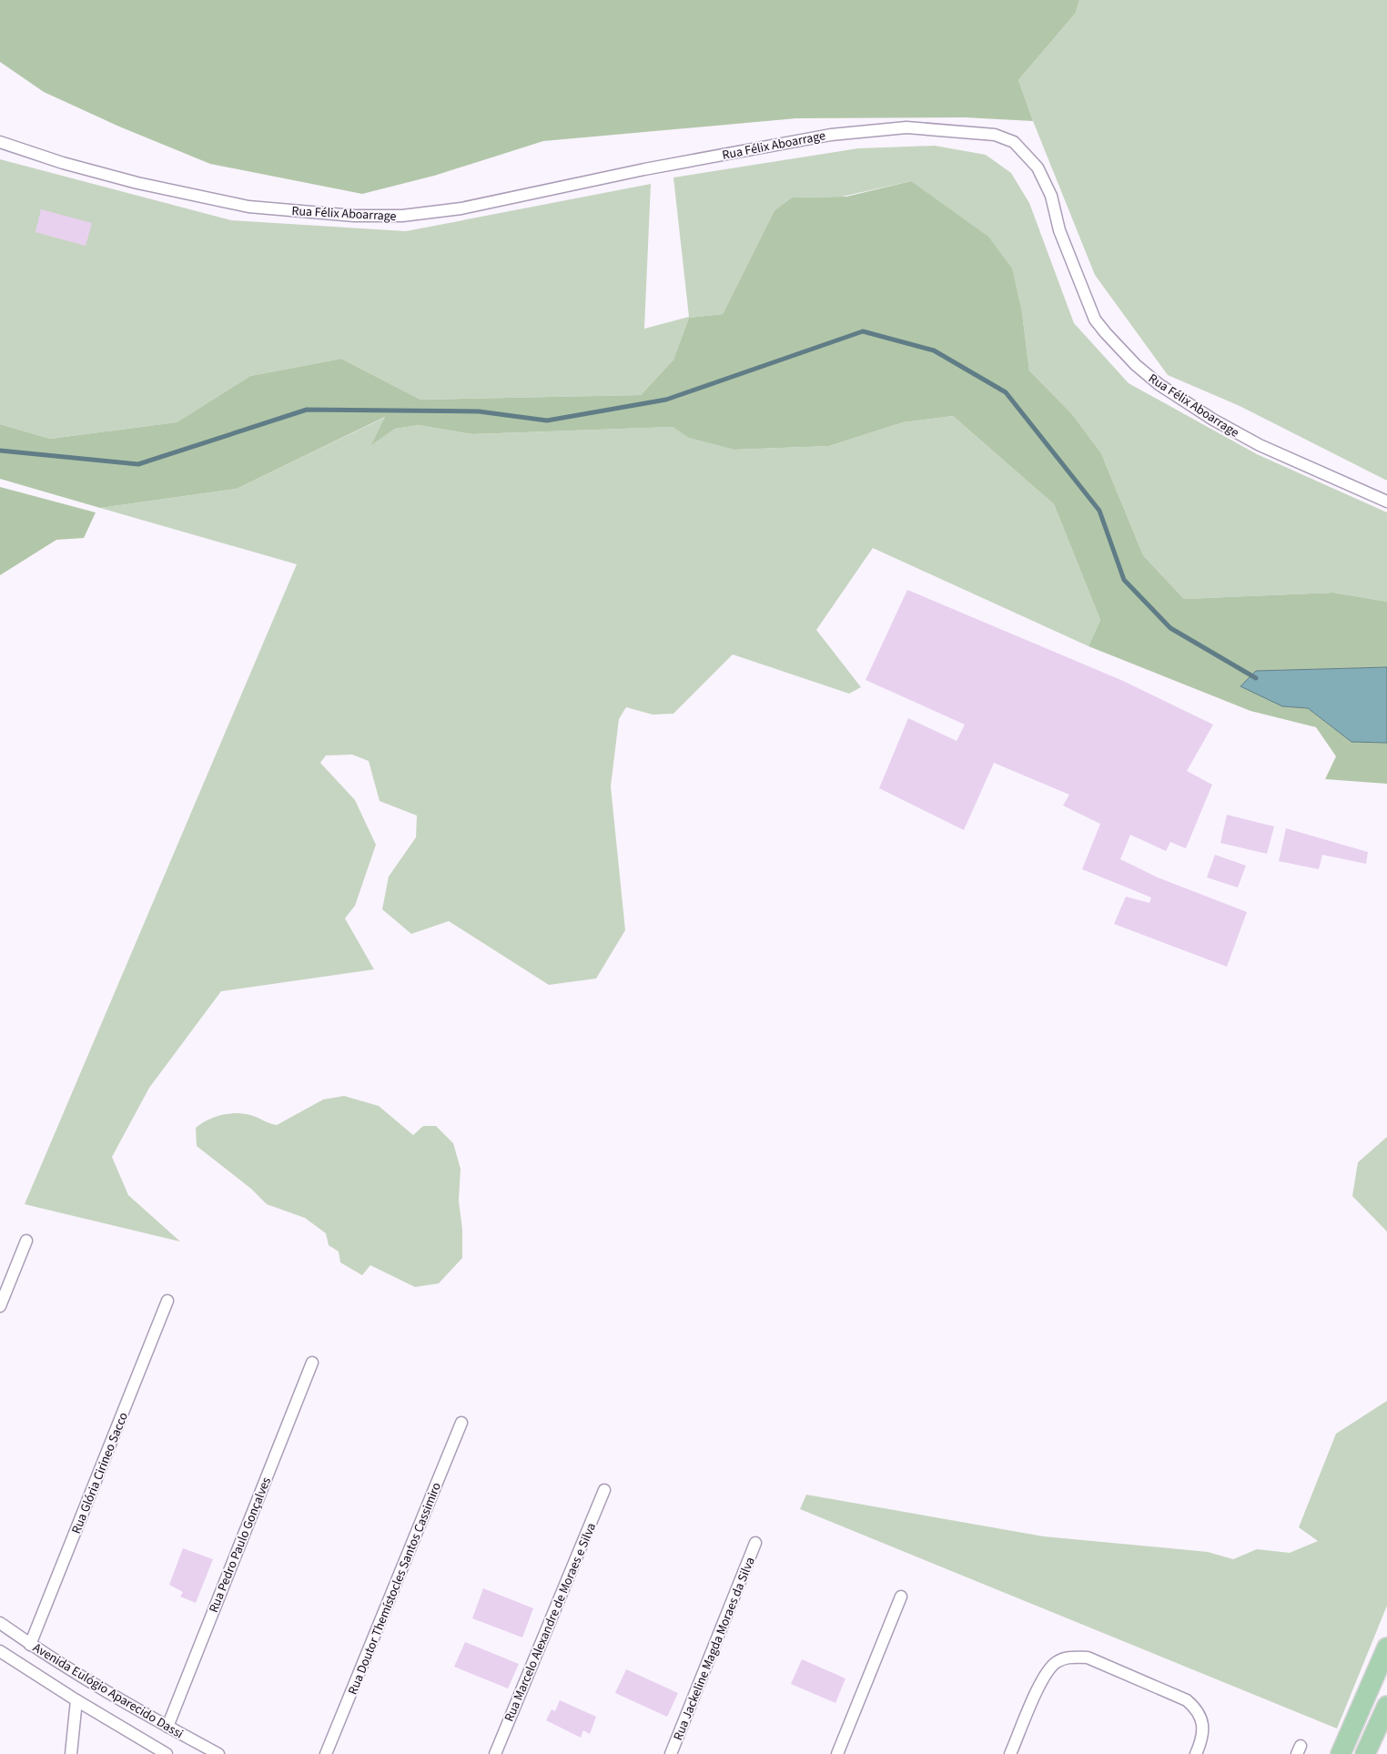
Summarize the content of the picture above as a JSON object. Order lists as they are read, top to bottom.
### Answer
{
  "streets": {
    "street": [
      "Rua Félix Aboarrage",
      "Rua Glória Cirineo Sacco",
      "Rua Pedro Paulo Gonçalves",
      "Rua Doutor Themístocles Santos Cassimiro",
      "Rua Marcelo Alexandre de Moraes e Silva",
      "Rua Jackeline Magda Moraes da Silva",
      "Avenida Eulógio Aparecido Dassi"
    ]
  },
  "crossings": [
    ["Rua Glória Cirineo Sacco", "Avenida Eulógio Aparecido Dassi"],
    ["Rua Pedro Paulo Gonçalves", "Avenida Eulógio Aparecido Dassi"]
  ]
}
